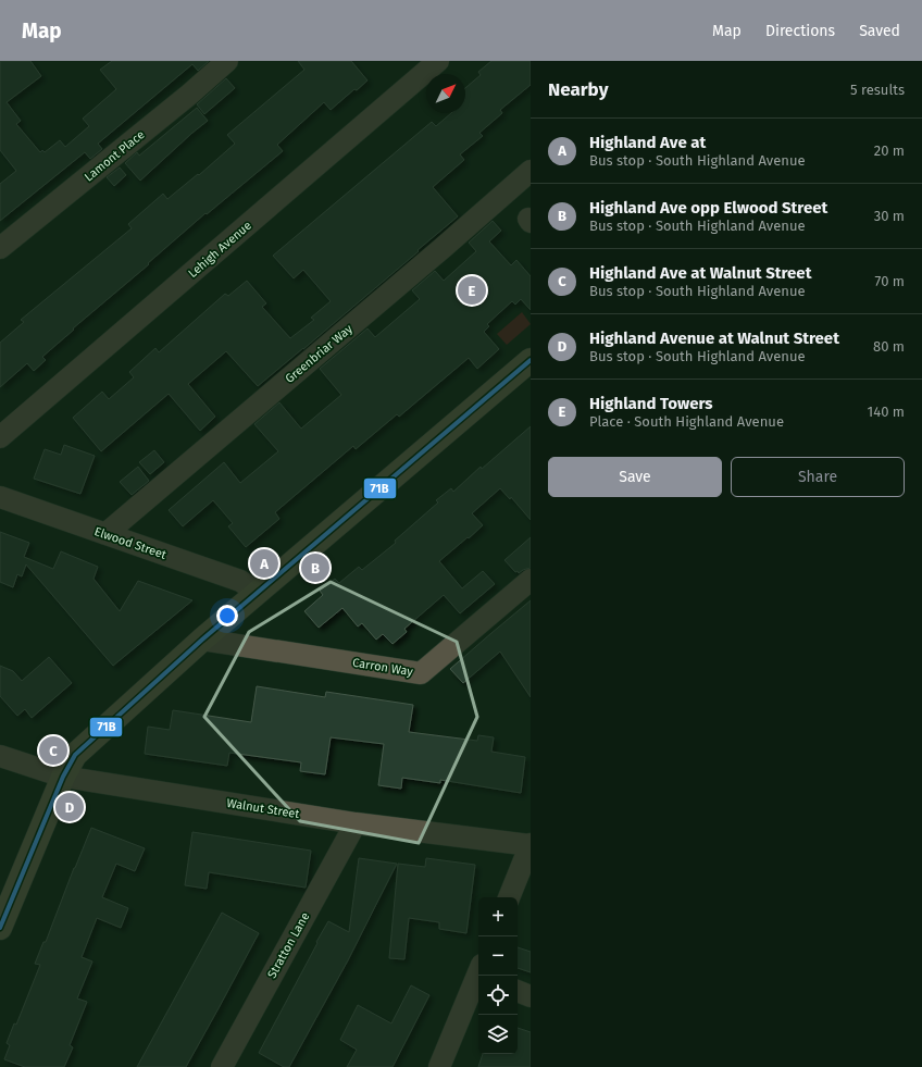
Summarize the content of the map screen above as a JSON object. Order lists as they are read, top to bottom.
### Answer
{
  "streets": {
    "street": [
      "Lamont Place",
      "Lehigh Avenue",
      "Greenbriar Way",
      "Elwood Street",
      "Carron Way",
      "Walnut Street",
      "Stratton Lane"
    ]
  },
  "crossings": [
    ["Greenbriar Way", "Elwood Street"],
    ["Walnut Street", "Stratton Lane"]
  ],
  "lines": ["transit line 71B"],
  "north": "top right",
  "page": {
    "header": "Map",
    "nav": ["Map", "Directions", "Saved"],
    "heading": ["Nearby", "5 results"],
    "list": [
      {
        "mark": "A",
        "name": "Highland Ave at",
        "note": "Bus stop · South Highland Avenue",
        "value": "20 m"
      },
      {
        "mark": "B",
        "name": "Highland Ave opp Elwood Street",
        "note": "Bus stop · South Highland Avenue",
        "value": "30 m"
      },
      {
        "mark": "C",
        "name": "Highland Ave at Walnut Street",
        "note": "Bus stop · South Highland Avenue",
        "value": "70 m"
      },
      {
        "mark": "D",
        "name": "Highland Avenue at Walnut Street",
        "note": "Bus stop · South Highland Avenue",
        "value": "80 m"
      },
      {
        "mark": "E",
        "name": "Highland Towers",
        "note": "Place · South Highland Avenue",
        "value": "140 m"
      }
    ],
    "pins": [
      "E",
      "A",
      "B",
      "C",
      "D"
    ],
    "buttons": ["Save", "Share"],
    "map_buttons": ["+", "−"]
  }
}
